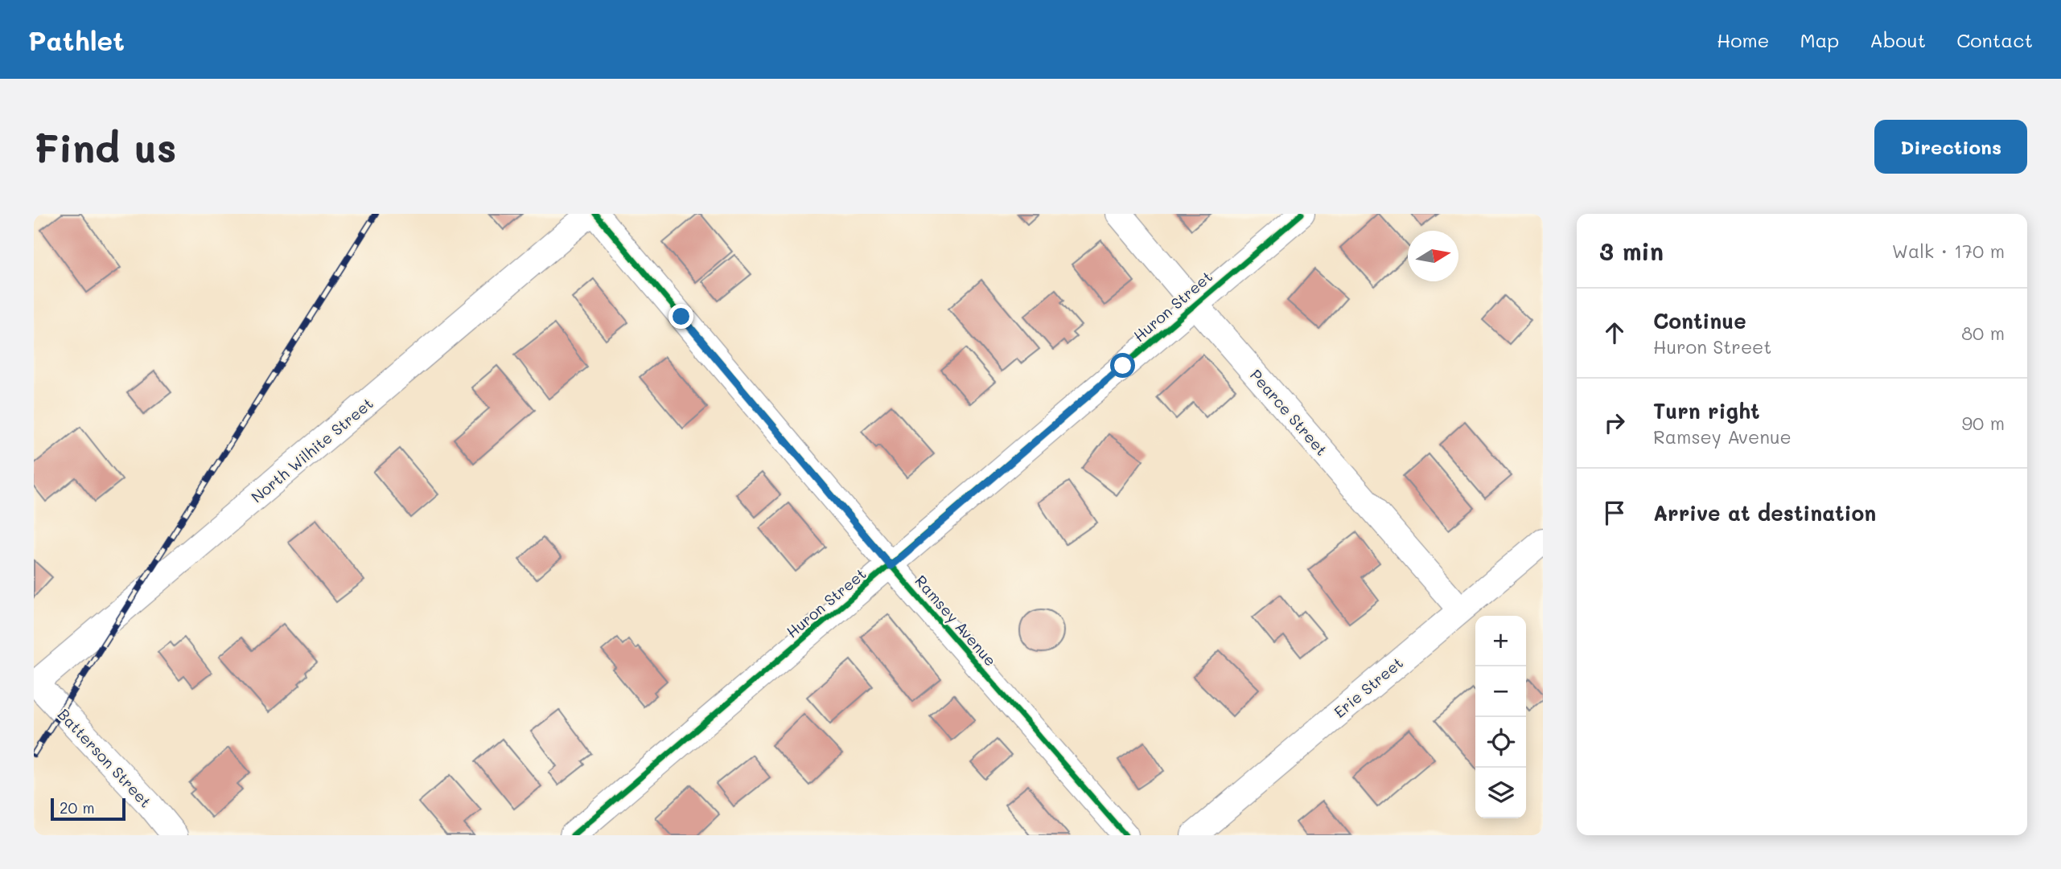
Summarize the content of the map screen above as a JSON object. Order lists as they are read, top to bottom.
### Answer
{
  "streets": {
    "street": [
      "Huron Street",
      "Pearce Street",
      "North Wilhite Street",
      "Ramsey Avenue",
      "Erie Street",
      "Batterson Street"
    ]
  },
  "crossings": [
    ["Huron Street", "Pearce Street"],
    ["Huron Street", "Ramsey Avenue"],
    ["Pearce Street", "Erie Street"],
    ["North Wilhite Street", "Batterson Street"]
  ],
  "scale_bar": "20 m",
  "north": "right",
  "page": {
    "header": "Pathlet",
    "nav": [
      "Home",
      "Map",
      "About",
      "Contact"
    ],
    "buttons": "Directions",
    "title": "Find us",
    "heading": ["3 min", "Walk · 170 m"],
    "list": [
      ["Continue", "Huron Street", "80 m"],
      ["Turn right", "Ramsey Avenue", "90 m"],
      "Arrive at destination"
    ],
    "map_buttons": ["+", "−"],
    "scale": "20 m"
  }
}
